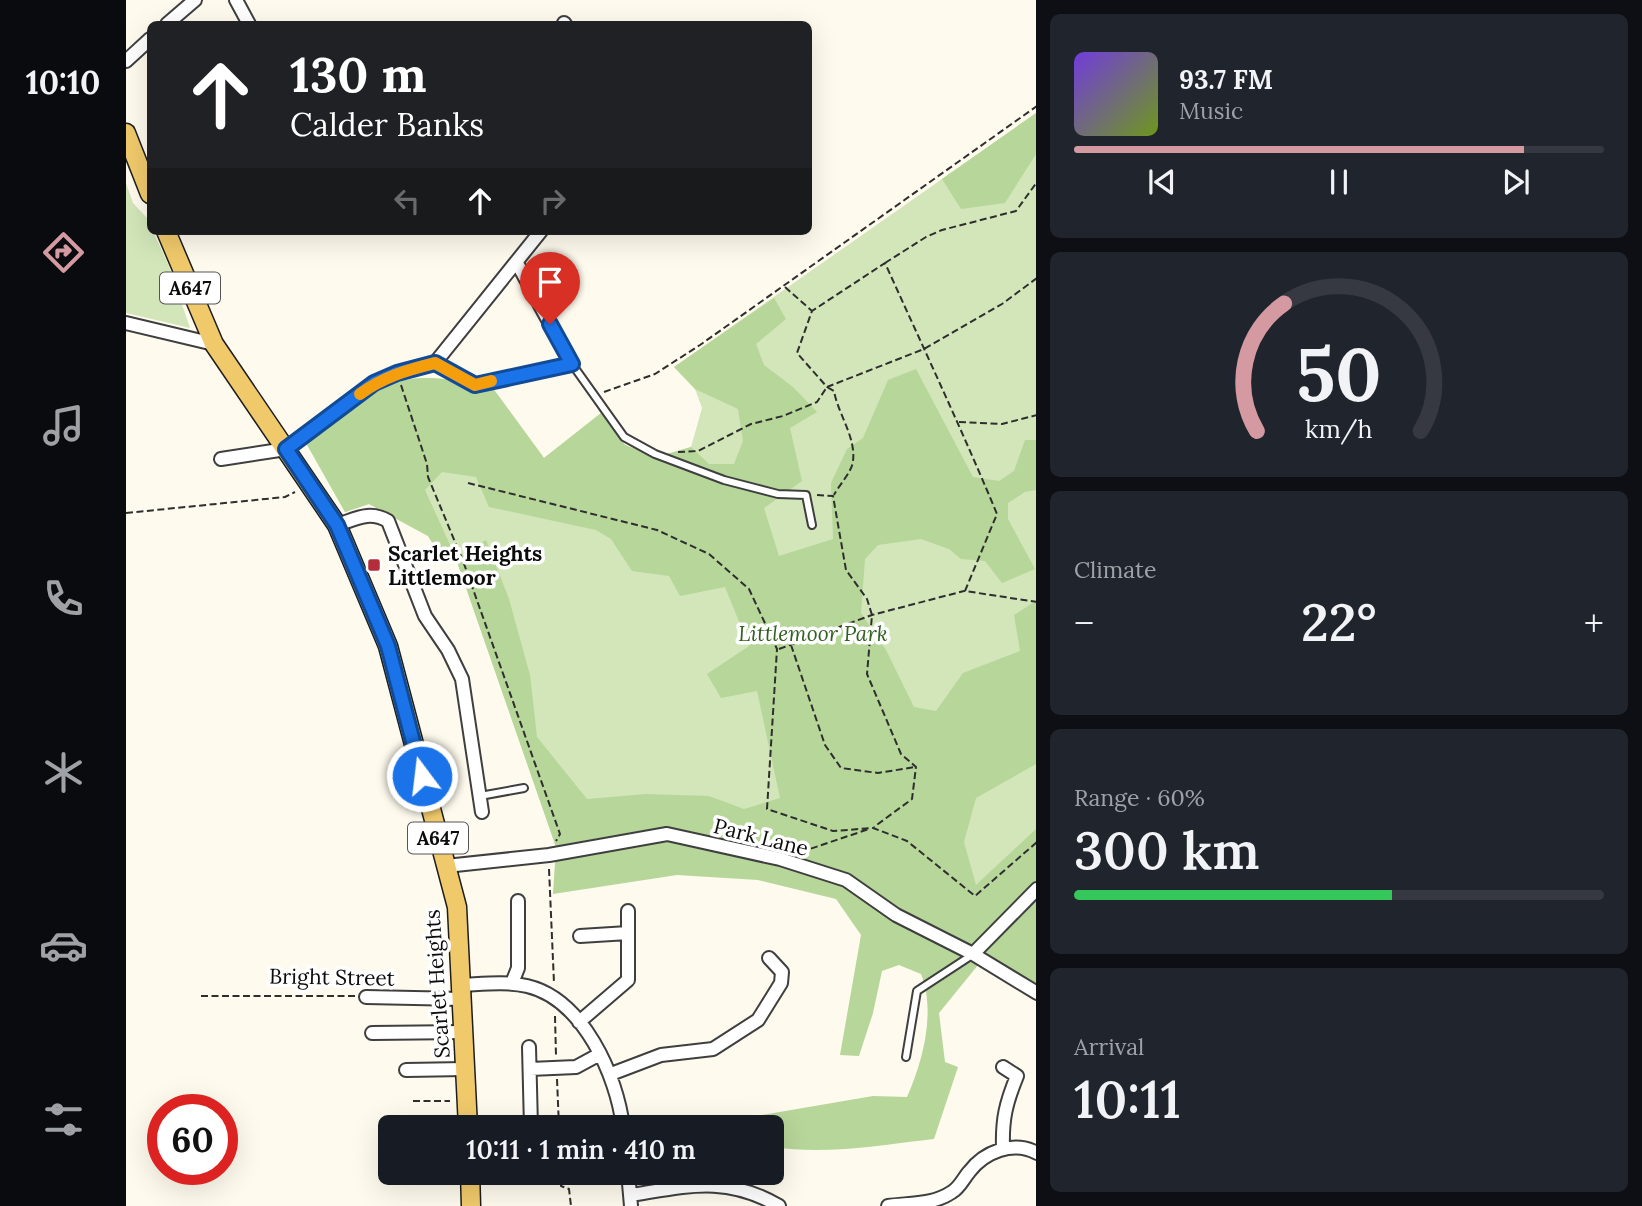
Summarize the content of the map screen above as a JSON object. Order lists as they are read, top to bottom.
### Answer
{
  "streets": {
    "main road": ["A647", "Scarlet Heights"],
    "street": ["Park Lane", "Bright Street"]
  },
  "crossings": [
    ["A647", "Scarlet Heights"],
    ["Park Lane", "Scarlet Heights"],
    ["Bright Street", "Scarlet Heights"]
  ],
  "parks": ["Littlemoor Park"],
  "places": {
    "transit": ["Scarlet Heights Littlemoor"]
  },
  "page": {
    "tabs": "10:10",
    "turn": ["130 m", "Calder Banks"],
    "song": ["93.7 FM", "Music"],
    "tile": [
      "Climate",
      ["Range · 60%", "300 km"],
      ["Arrival", "10:11"]
    ],
    "heat": ["−", "22°", "+"],
    "limit": "60",
    "trip": "10:11 · 1 min · 410 m",
    "gauge": ["50", "km/h"]
  }
}
